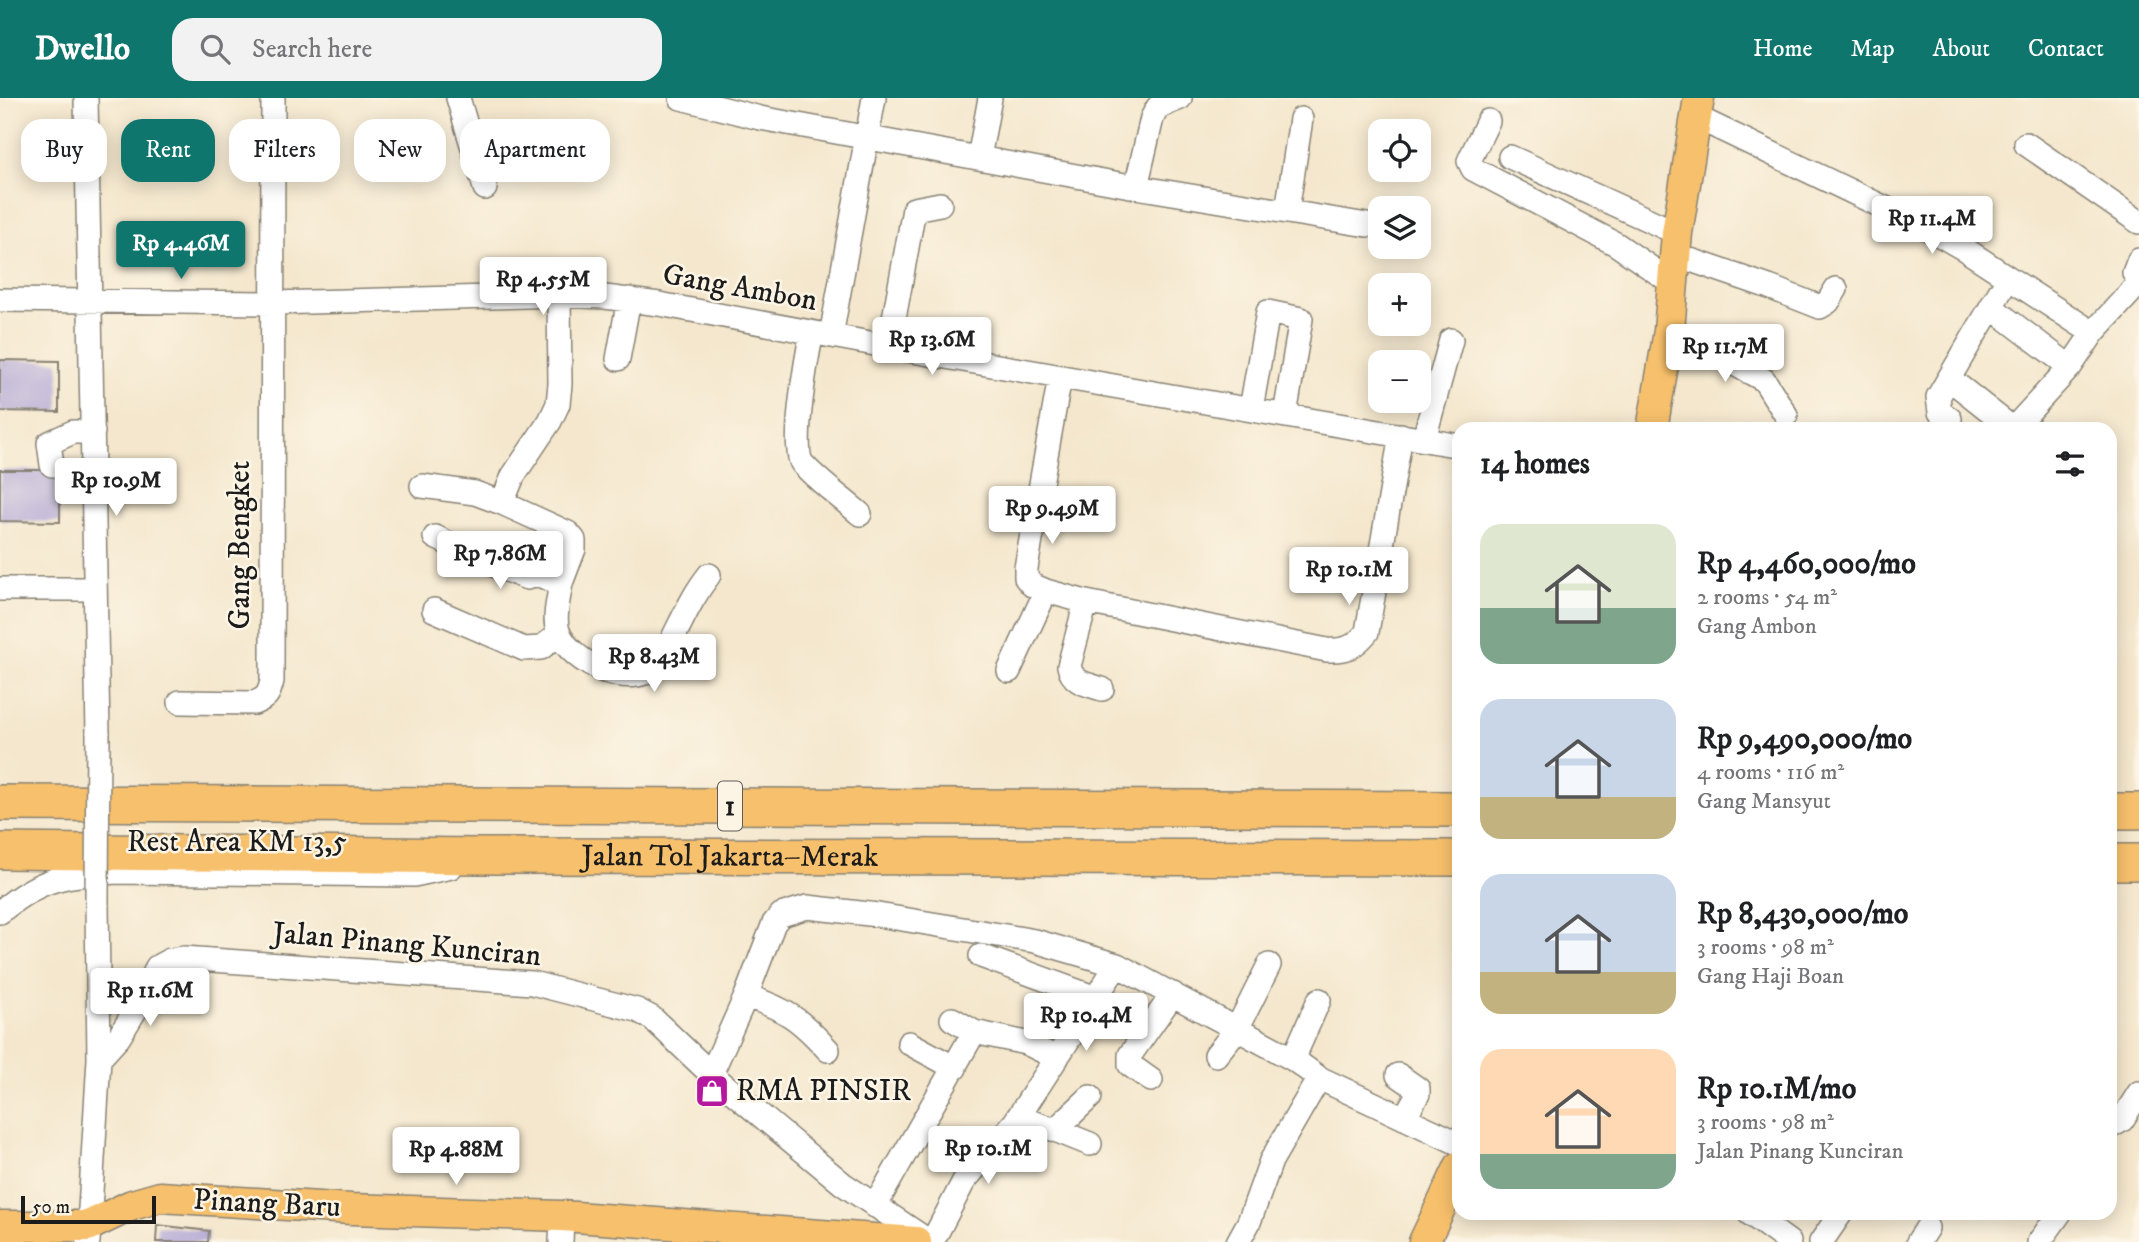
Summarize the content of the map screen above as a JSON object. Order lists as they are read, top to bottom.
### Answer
{
  "streets": {
    "highway": ["1", "Jalan Tol Jakarta–Merak"],
    "main road": ["Pinang Baru"],
    "street": [
      "Gang Ambon",
      "Gang Bengket",
      "Rest Area KM 13,5",
      "Jalan Pinang Kunciran"
    ]
  },
  "crossings": [
    ["Gang Ambon", "Gang Bengket"],
    ["Rest Area KM 13,5", "Jalan Tol Jakarta–Merak"]
  ],
  "places": {
    "shop": ["RMA PINSIR"]
  },
  "scale_bar": "50 m",
  "page": {
    "header": "Dwello",
    "search": "Search here",
    "nav": [
      "Home",
      "Map",
      "About",
      "Contact"
    ],
    "map_buttons": ["+", "−"],
    "chip": [
      "Buy",
      "Rent",
      "Filters",
      "New",
      "Apartment"
    ],
    "price": [
      "Rp 11.4M",
      "Rp 4.46M",
      "Rp 4.55M",
      "Rp 13.6M",
      "Rp 11.7M",
      "Rp 10.9M",
      "Rp 9.49M",
      "Rp 7.86M",
      "Rp 10.1M",
      "Rp 8.43M",
      "Rp 11.6M",
      "Rp 10.4M",
      "Rp 10.1M",
      "Rp 4.88M"
    ],
    "heading": "14 homes",
    "list": [
      {
        "name": "Rp 4,460,000/mo",
        "note": "2 rooms · 54 m² · Gang Ambon"
      },
      {
        "name": "Rp 9,490,000/mo",
        "note": "4 rooms · 116 m² · Gang Mansyut"
      },
      {
        "name": "Rp 8,430,000/mo",
        "note": "3 rooms · 98 m² · Gang Haji Boan"
      },
      {
        "name": "Rp 10.1M/mo",
        "note": "3 rooms · 98 m² · Jalan Pinang Kunciran"
      }
    ],
    "scale": "50 m"
  }
}
